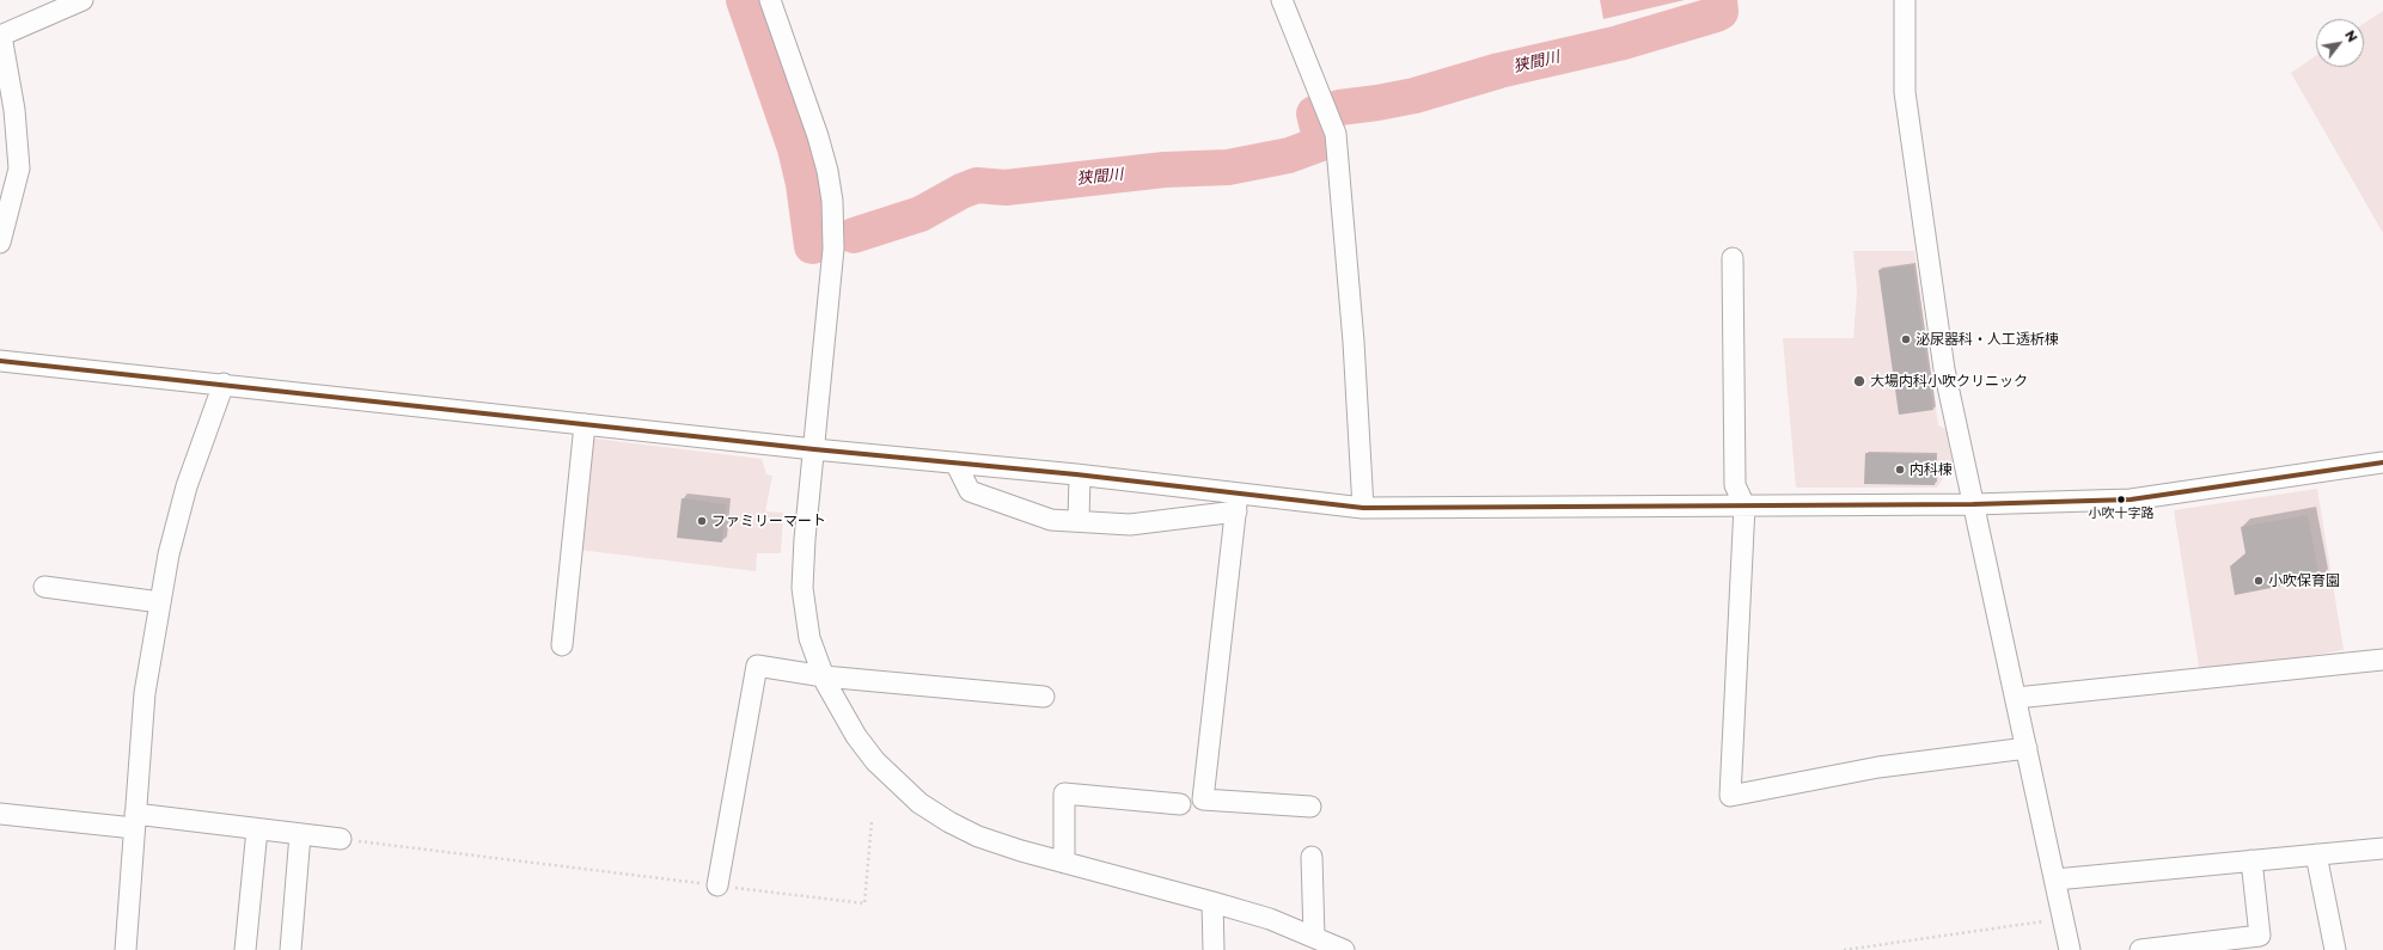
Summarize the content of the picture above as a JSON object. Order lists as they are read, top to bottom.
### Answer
{
  "water": ["狭間川"],
  "places": [
    "泌尿器科・人工透析棟",
    "大場内科小吹クリニック",
    "内科棟",
    "小吹十字路",
    "ファミリーマート",
    "小吹保育園"
  ],
  "north": "top right"
}
